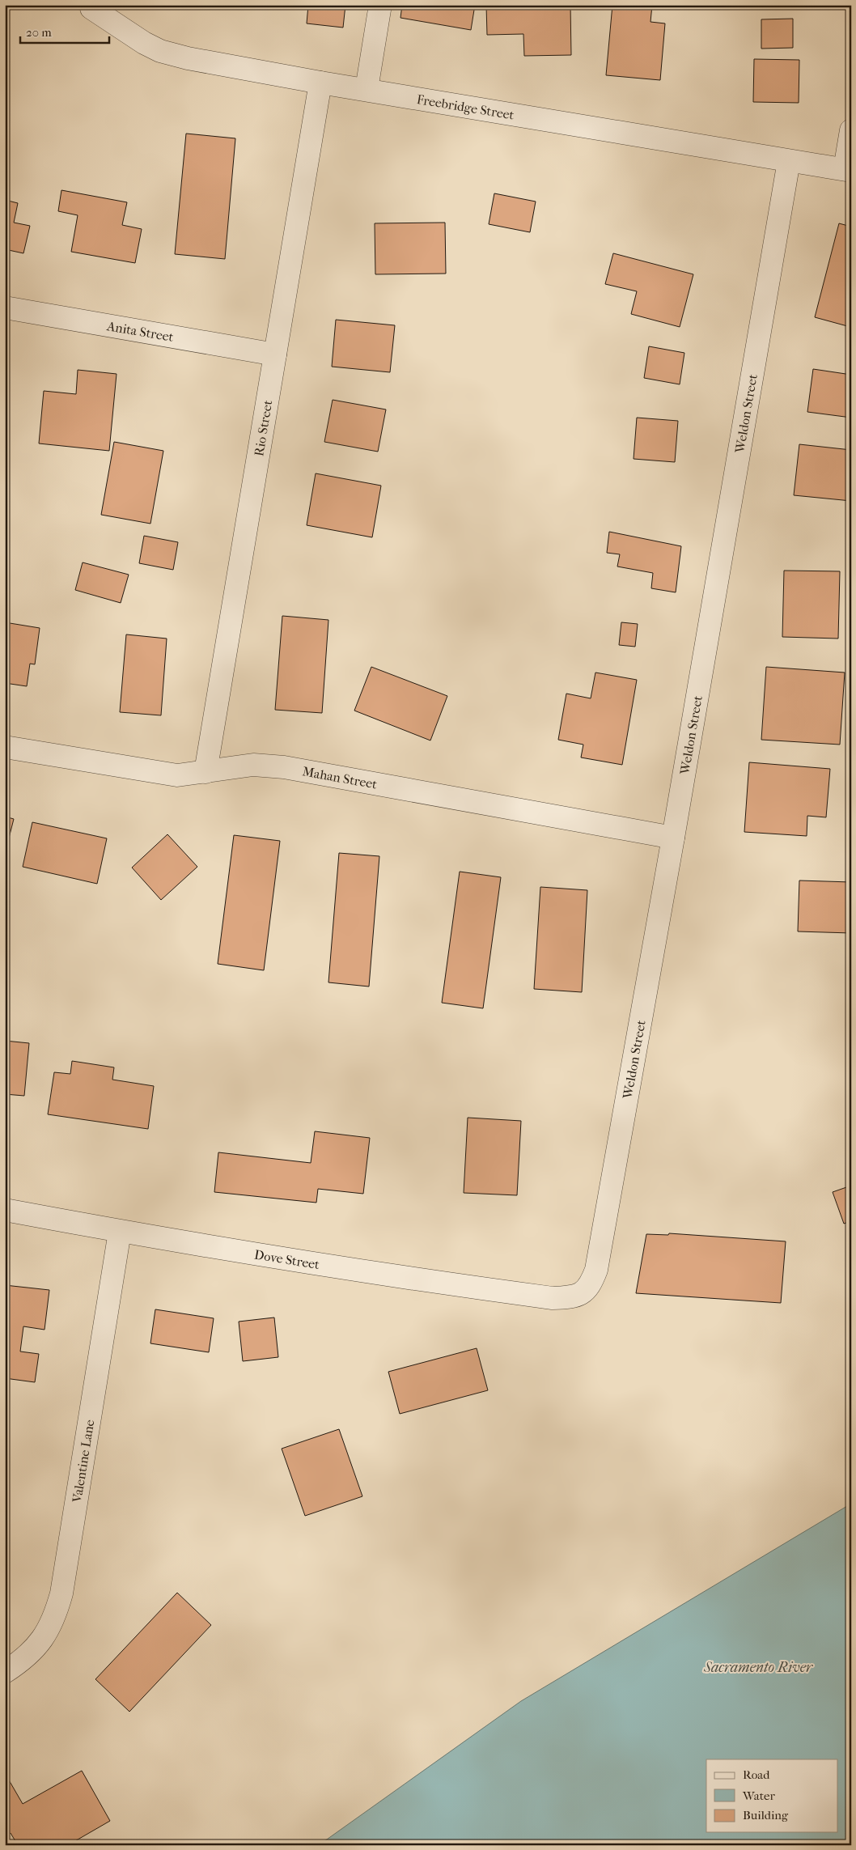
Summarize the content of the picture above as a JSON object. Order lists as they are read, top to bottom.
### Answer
{
  "streets": {
    "street": [
      "Freebridge Street",
      "Anita Street",
      "Weldon Street",
      "Rio Street",
      "Mahan Street",
      "Dove Street",
      "Valentine Lane"
    ]
  },
  "crossings": [
    ["Freebridge Street", "Weldon Street"],
    ["Freebridge Street", "Rio Street"],
    ["Anita Street", "Rio Street"],
    ["Weldon Street", "Mahan Street"],
    ["Weldon Street", "Dove Street"],
    ["Rio Street", "Mahan Street"],
    ["Dove Street", "Valentine Lane"]
  ],
  "water": ["Sacramento River"],
  "legend": ["Road", "Water", "Building"],
  "scale_bar": "20 m"
}
